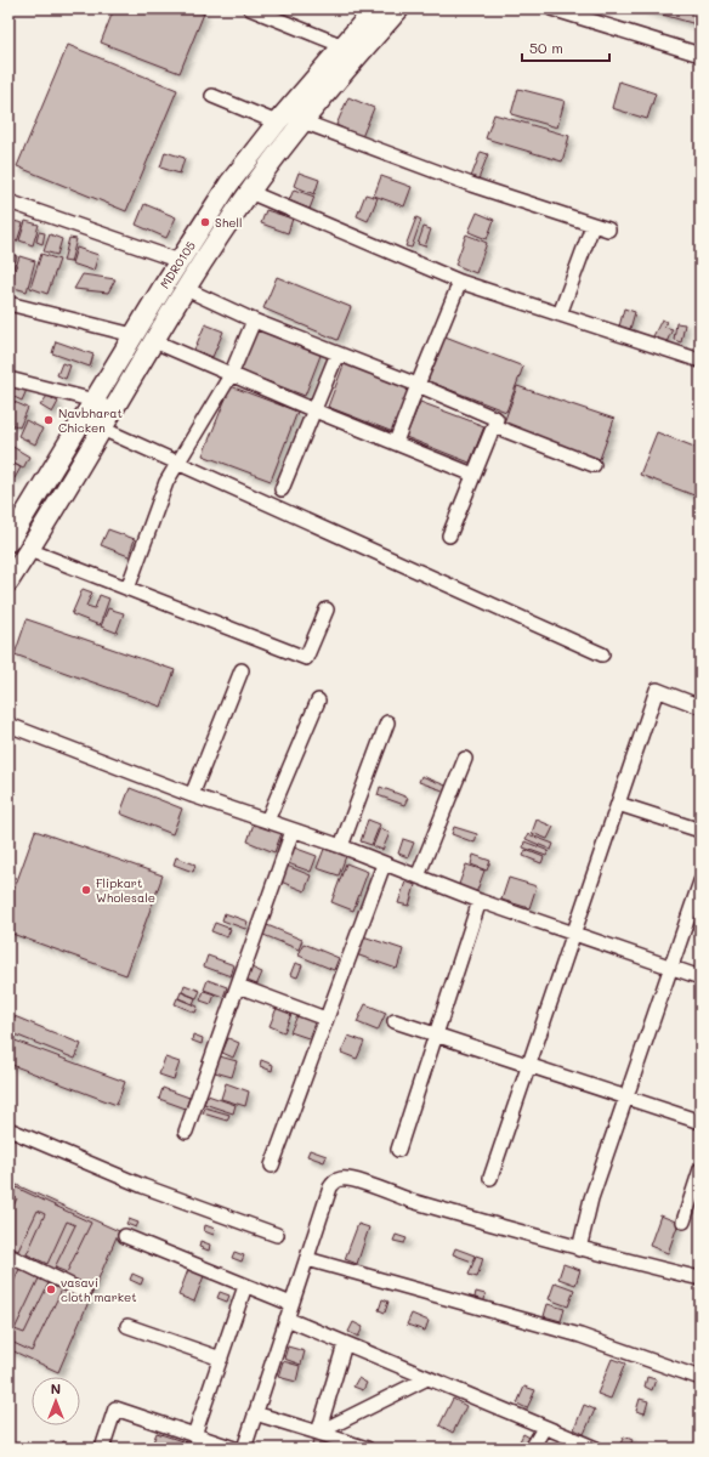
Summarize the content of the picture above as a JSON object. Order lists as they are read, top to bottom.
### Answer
{
  "streets": {
    "main road": ["MDR0105"]
  },
  "places": [
    "Shell",
    "Navbharat Chicken",
    "Flipkart Wholesale",
    "vasavi cloth market"
  ],
  "scale_bar": "50 m",
  "north": "top"
}
